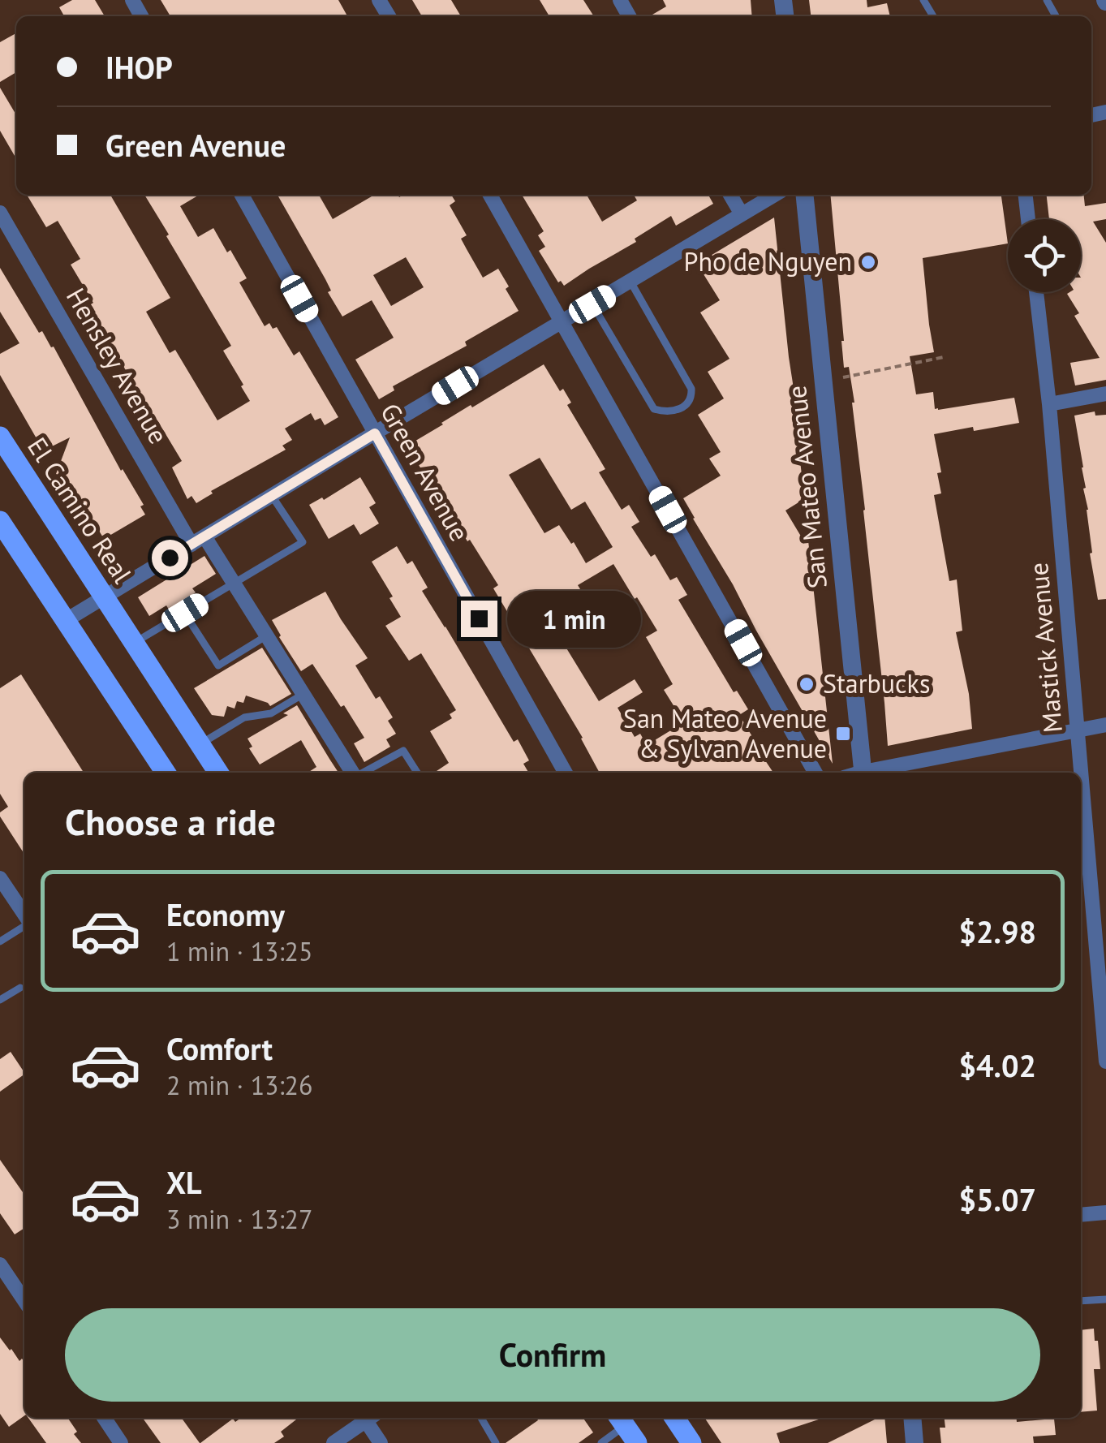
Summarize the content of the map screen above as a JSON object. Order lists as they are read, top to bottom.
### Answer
{
  "streets": {
    "main road": ["El Camino Real"],
    "street": [
      "Hensley Avenue",
      "Green Avenue",
      "San Mateo Avenue",
      "Mastick Avenue"
    ]
  },
  "places": {
    "other": ["Pho de Nguyen", "Starbucks"],
    "transit": ["San Mateo Avenue & Sylvan Avenue"]
  },
  "page": {
    "banner": ["IHOP", "Green Avenue"],
    "bubble": "1 min",
    "heading": "Choose a ride",
    "list": [
      {
        "name": "Economy",
        "note": "1 min · 13:25",
        "value": "$2.98"
      },
      {
        "name": "Comfort",
        "note": "2 min · 13:26",
        "value": "$4.02"
      },
      {
        "name": "XL",
        "note": "3 min · 13:27",
        "value": "$5.07"
      }
    ],
    "buttons": "Confirm"
  }
}
